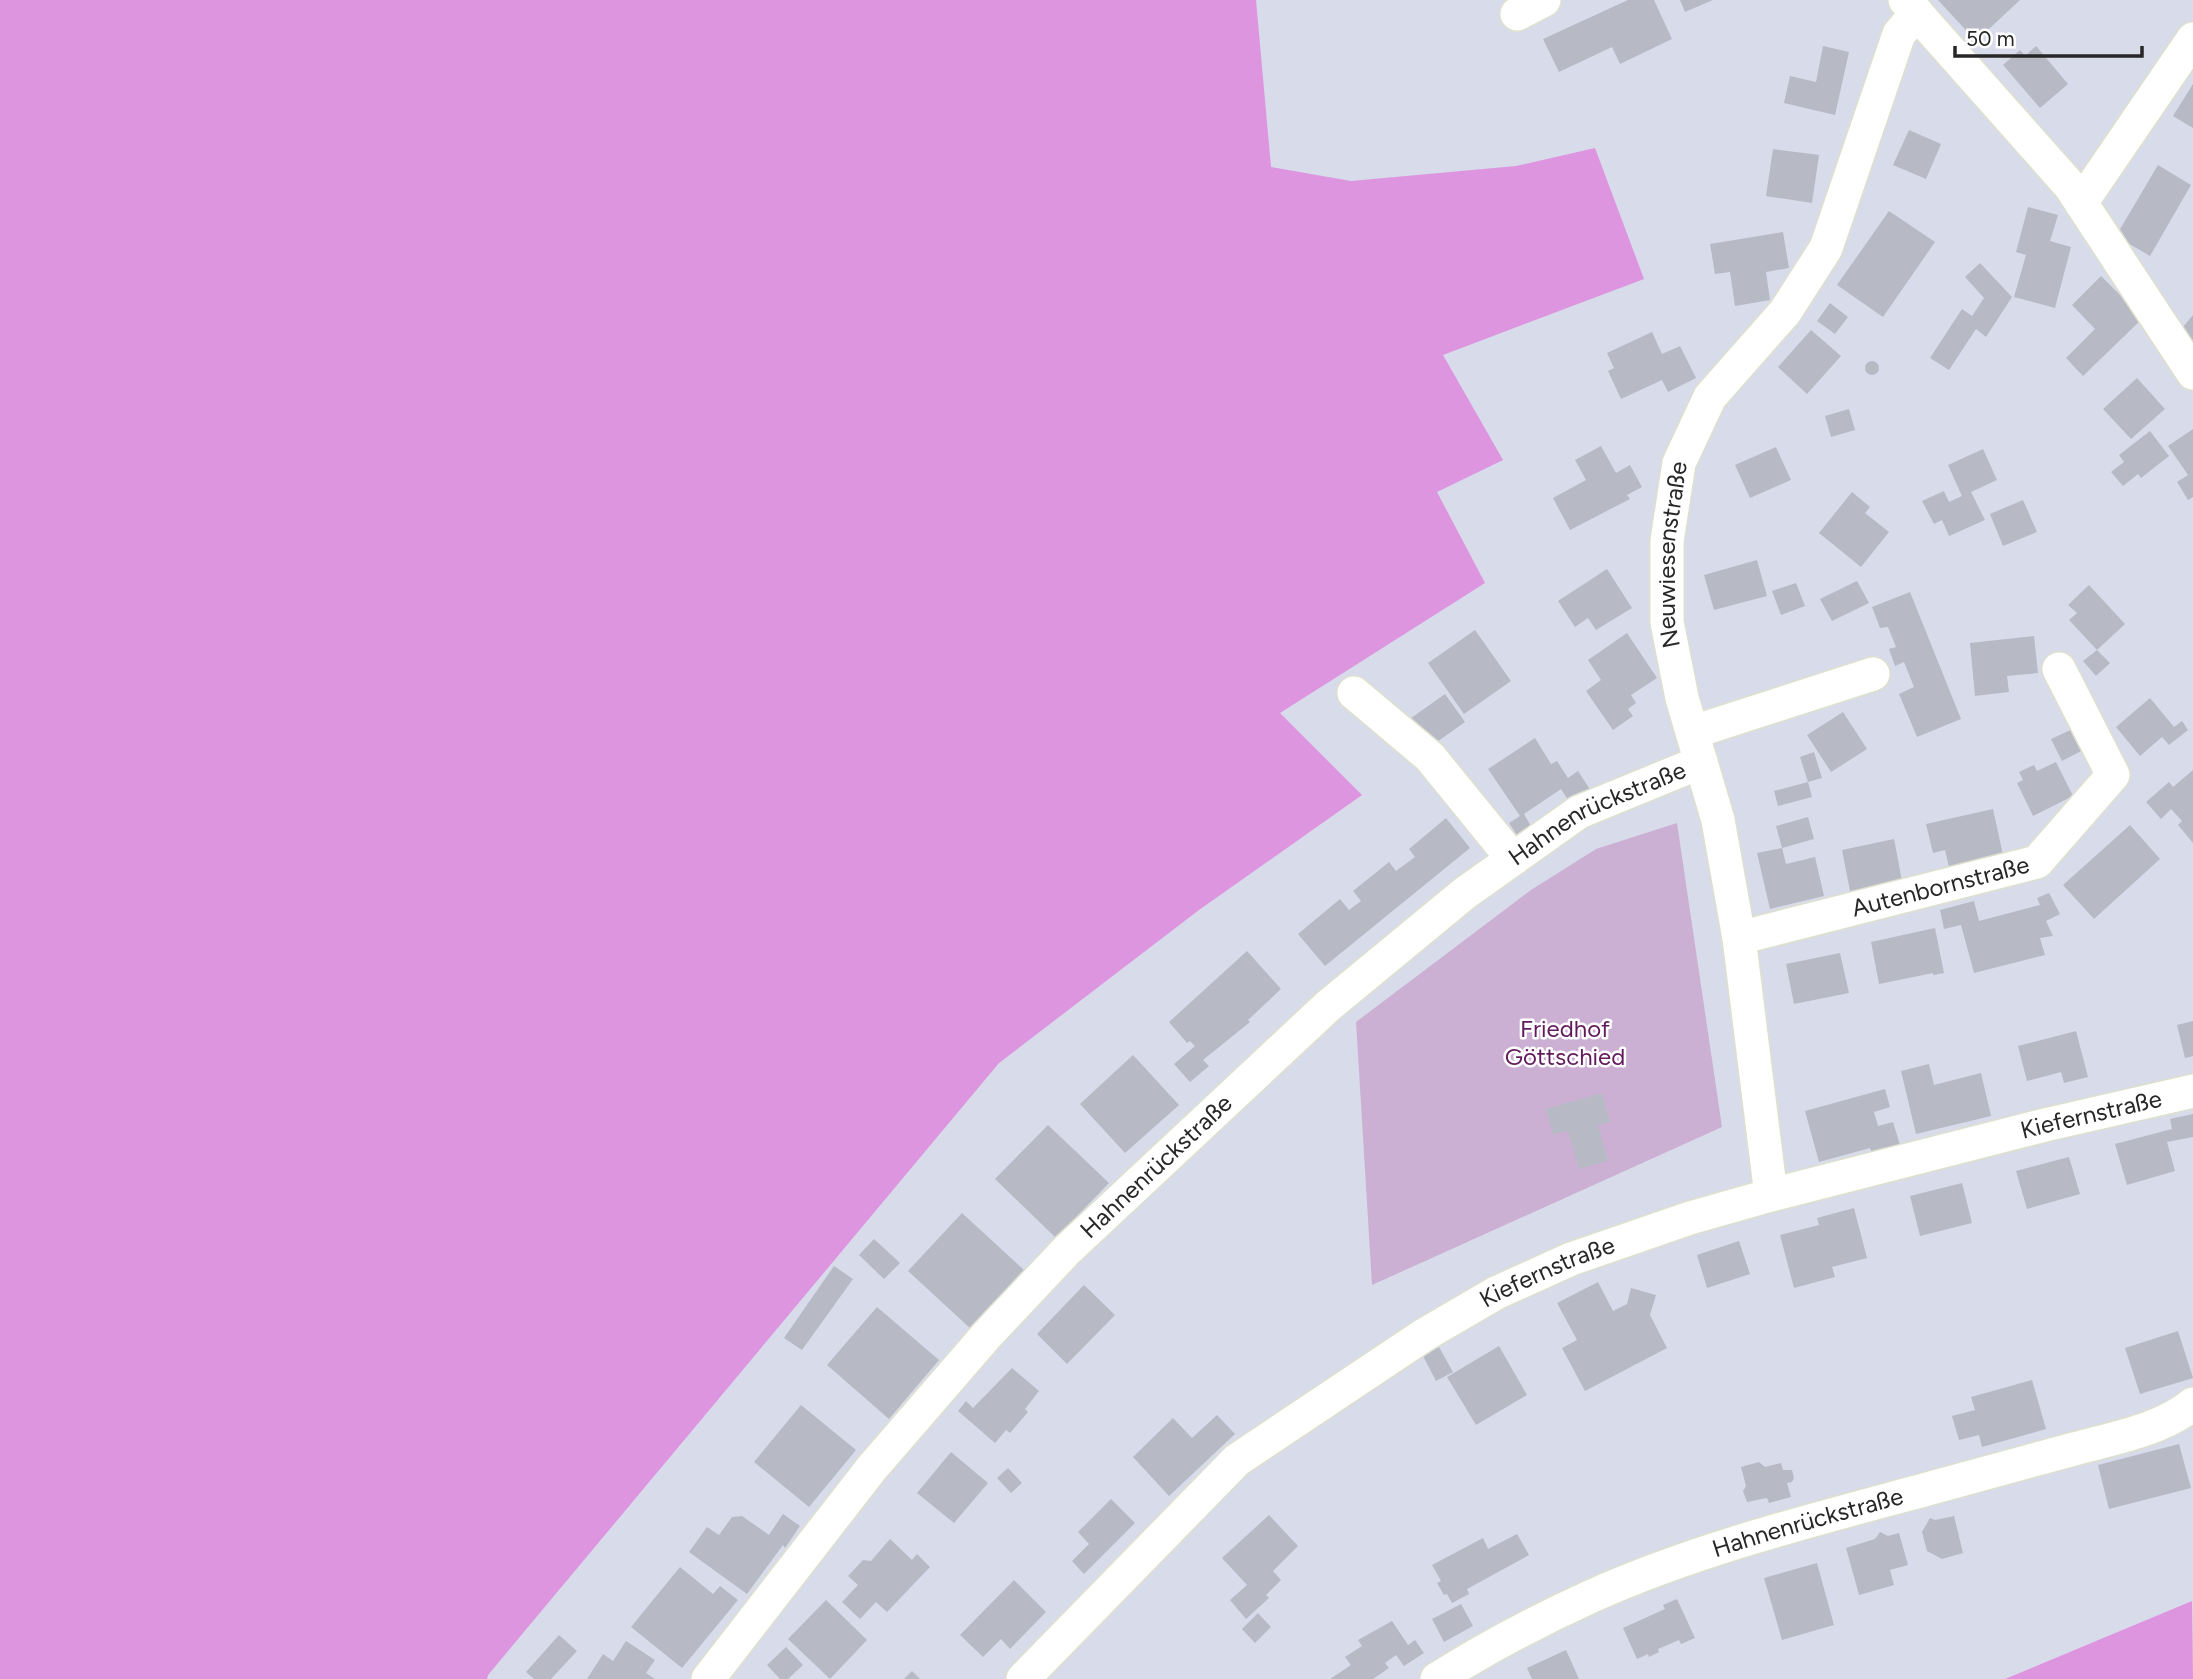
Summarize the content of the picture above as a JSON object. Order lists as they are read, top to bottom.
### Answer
{
  "streets": {
    "street": [
      "Neuwiesenstraße",
      "Hahnenrückstraße",
      "Autenbornstraße",
      "Kiefernstraße"
    ]
  },
  "crossings": [
    ["Neuwiesenstraße", "Hahnenrückstraße"],
    ["Neuwiesenstraße", "Autenbornstraße"],
    ["Neuwiesenstraße", "Kiefernstraße"]
  ],
  "parks": ["Friedhof Göttschied"],
  "scale_bar": "50 m"
}
